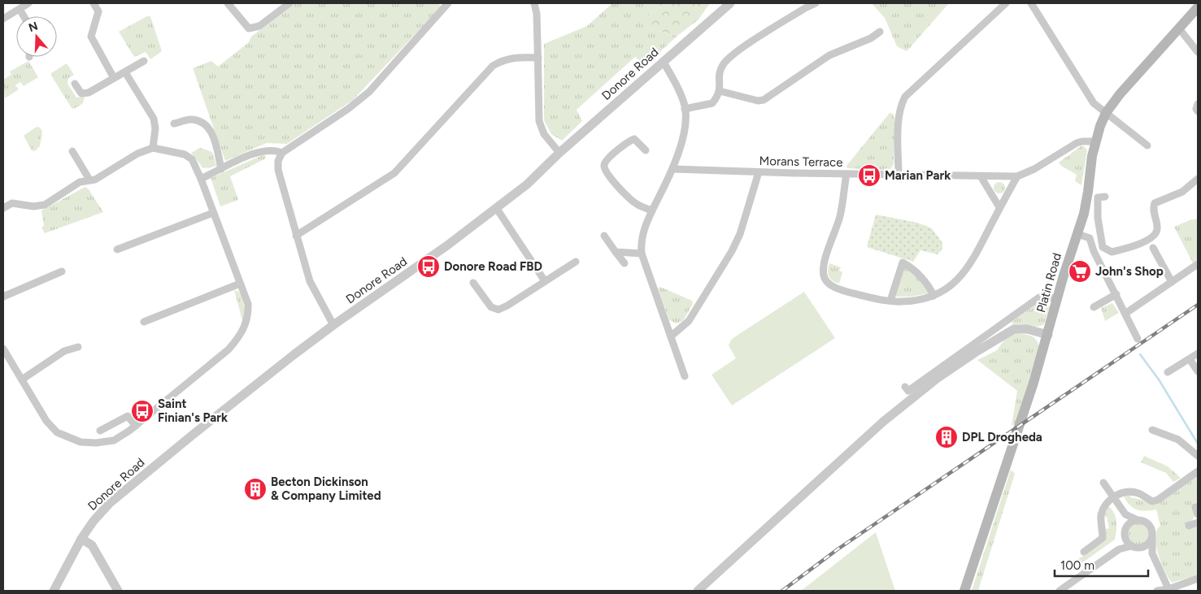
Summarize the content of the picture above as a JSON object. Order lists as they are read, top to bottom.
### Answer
{
  "streets": {
    "main road": ["Platin Road"],
    "street": ["Donore Road", "Morans Terrace"]
  },
  "crossings": [
    ["Morans Terrace", "Platin Road"]
  ],
  "places": {
    "bus stop": ["Marian Park", "Donore Road FBD", "Saint Finian's Park"],
    "supermarket": ["John's Shop"],
    "building": ["DPL Drogheda", "Becton Dickinson & Company Limited"]
  },
  "scale_bar": "100 m",
  "north": "top"
}
